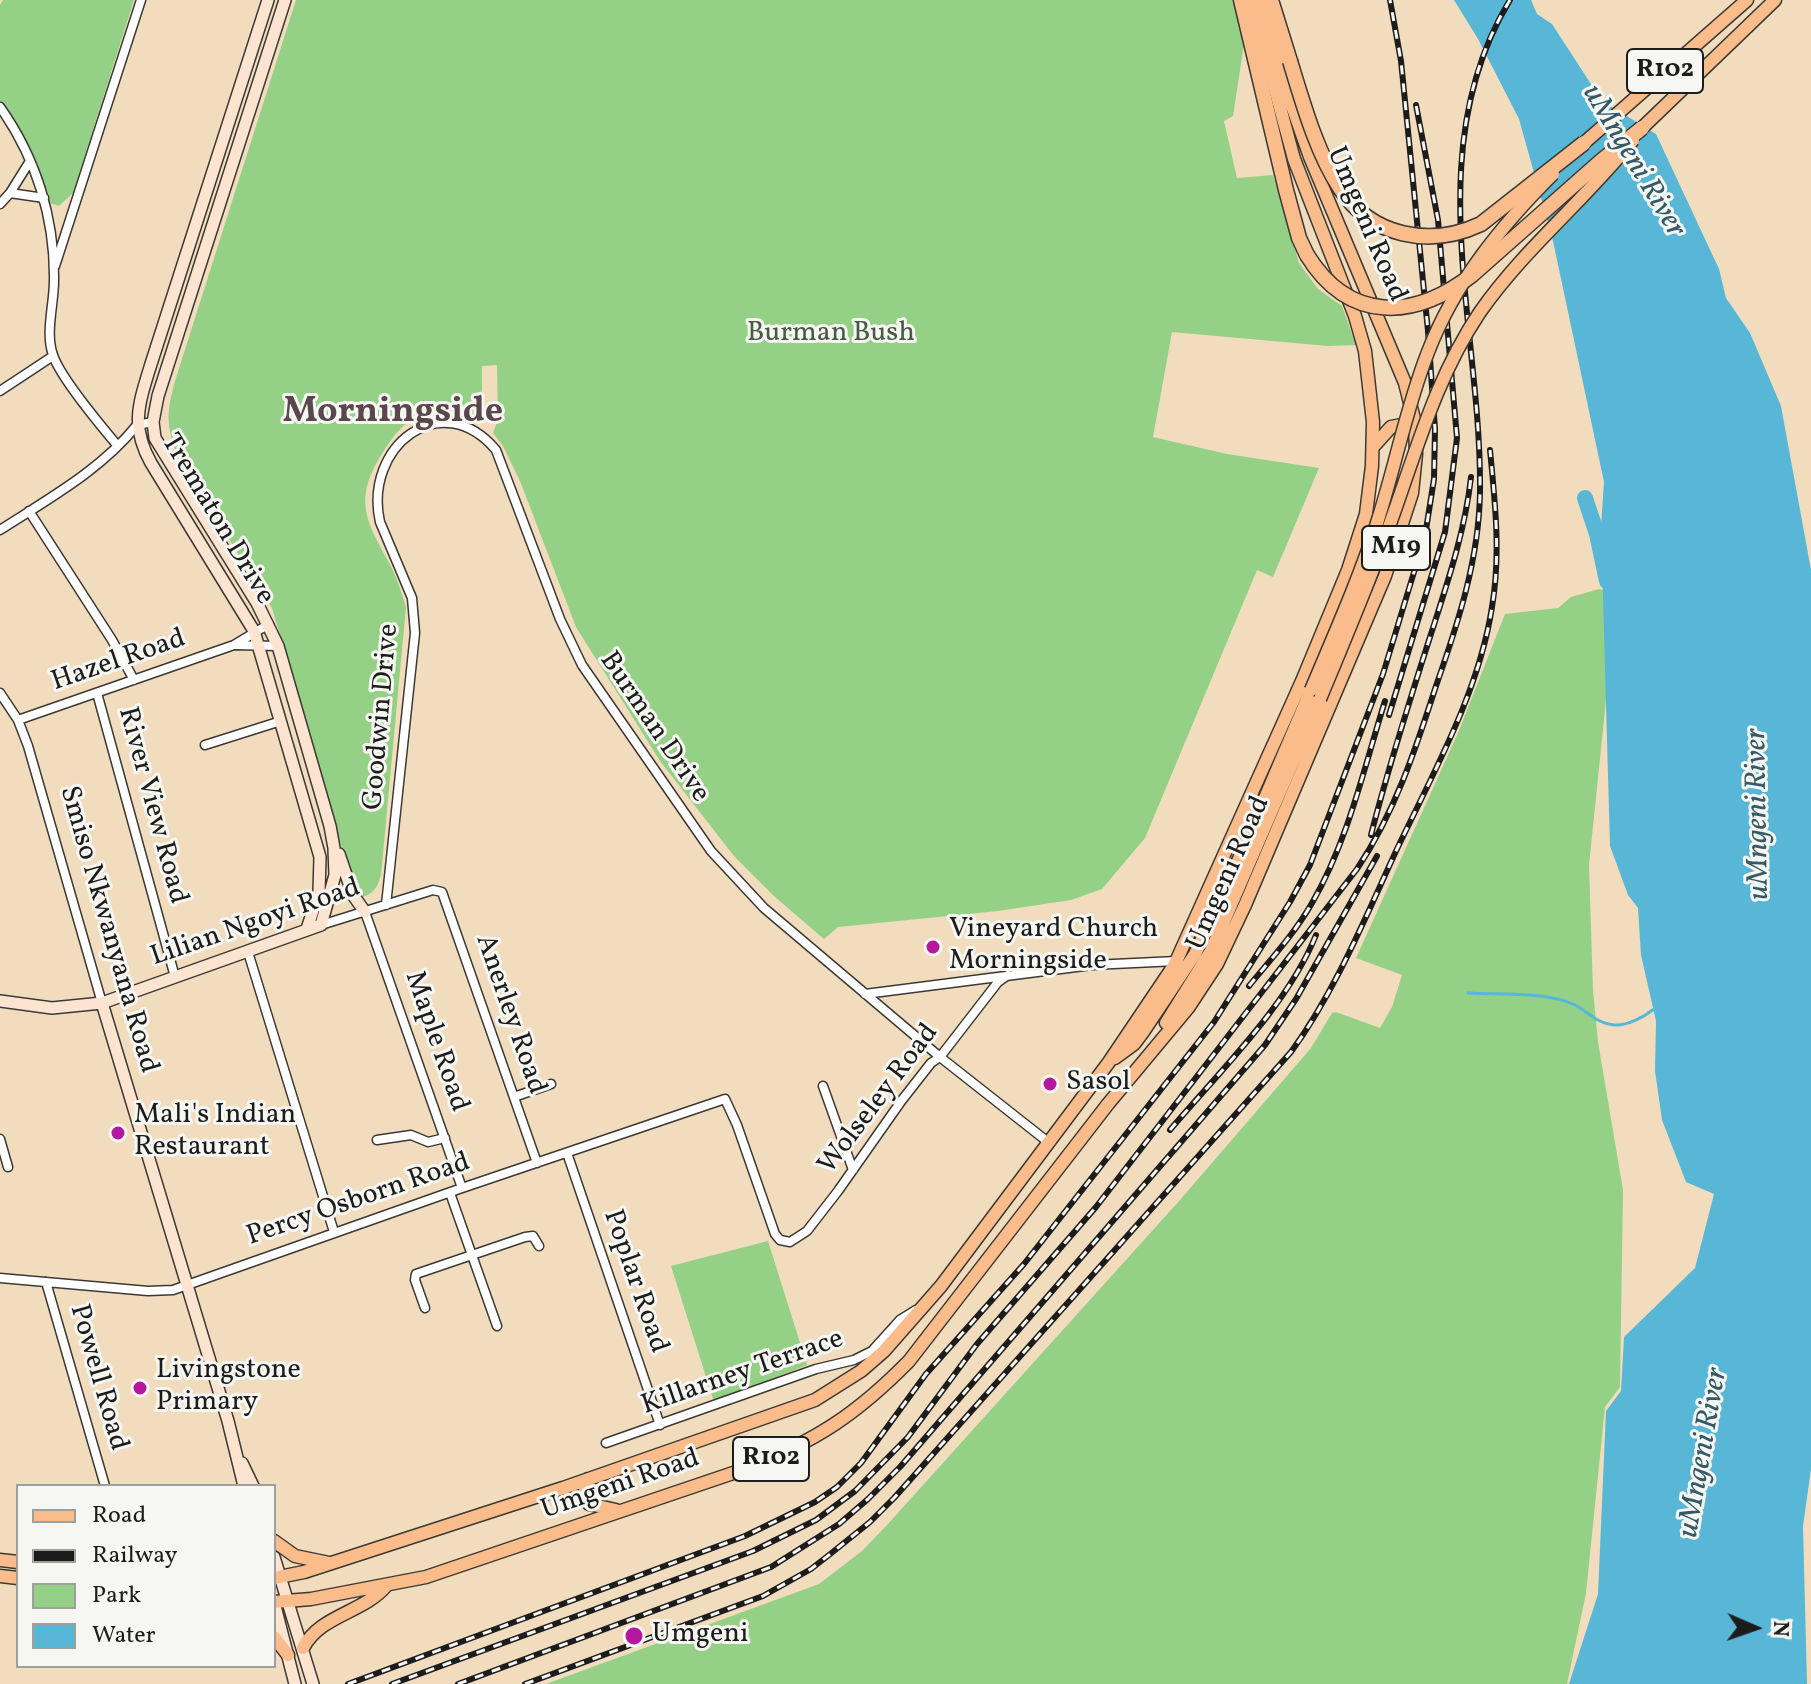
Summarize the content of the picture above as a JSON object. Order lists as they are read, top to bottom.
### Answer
{
  "streets": {
    "main road": ["R102", "Umgeni Road", "M19"],
    "street": [
      "Trematon Drive",
      "Hazel Road",
      "Goodwin Drive",
      "Burman Drive",
      "River View Road",
      "Lilian Ngoyi Road",
      "Smiso Nkwanyana Road",
      "Anerley Road",
      "Maple Road",
      "Wolseley Road",
      "Percy Osborn Road",
      "Poplar Road",
      "Killarney Terrace",
      "Powell Road"
    ]
  },
  "crossings": [
    ["Umgeni Road", "Burman Drive"],
    ["Umgeni Road", "Killarney Terrace"],
    ["Trematon Drive", "Hazel Road"],
    ["Trematon Drive", "Lilian Ngoyi Road"],
    ["Hazel Road", "River View Road"],
    ["Hazel Road", "Smiso Nkwanyana Road"],
    ["Goodwin Drive", "Burman Drive"],
    ["Goodwin Drive", "Lilian Ngoyi Road"],
    ["Burman Drive", "Wolseley Road"],
    ["River View Road", "Lilian Ngoyi Road"],
    ["Lilian Ngoyi Road", "Smiso Nkwanyana Road"],
    ["Lilian Ngoyi Road", "Anerley Road"],
    ["Lilian Ngoyi Road", "Maple Road"],
    ["Smiso Nkwanyana Road", "Percy Osborn Road"],
    ["Anerley Road", "Percy Osborn Road"],
    ["Maple Road", "Percy Osborn Road"],
    ["Wolseley Road", "Percy Osborn Road"],
    ["Percy Osborn Road", "Poplar Road"],
    ["Percy Osborn Road", "Powell Road"],
    ["Poplar Road", "Killarney Terrace"]
  ],
  "districts": ["Morningside"],
  "water": ["uMngeni River"],
  "parks": ["Burman Bush"],
  "places": [
    "Vineyard Church Morningside",
    "Sasol",
    "Mali's Indian Restaurant",
    "Livingstone Primary",
    "Umgeni"
  ],
  "legend": [
    "Road",
    "Railway",
    "Park",
    "Water"
  ],
  "north": "right"
}
